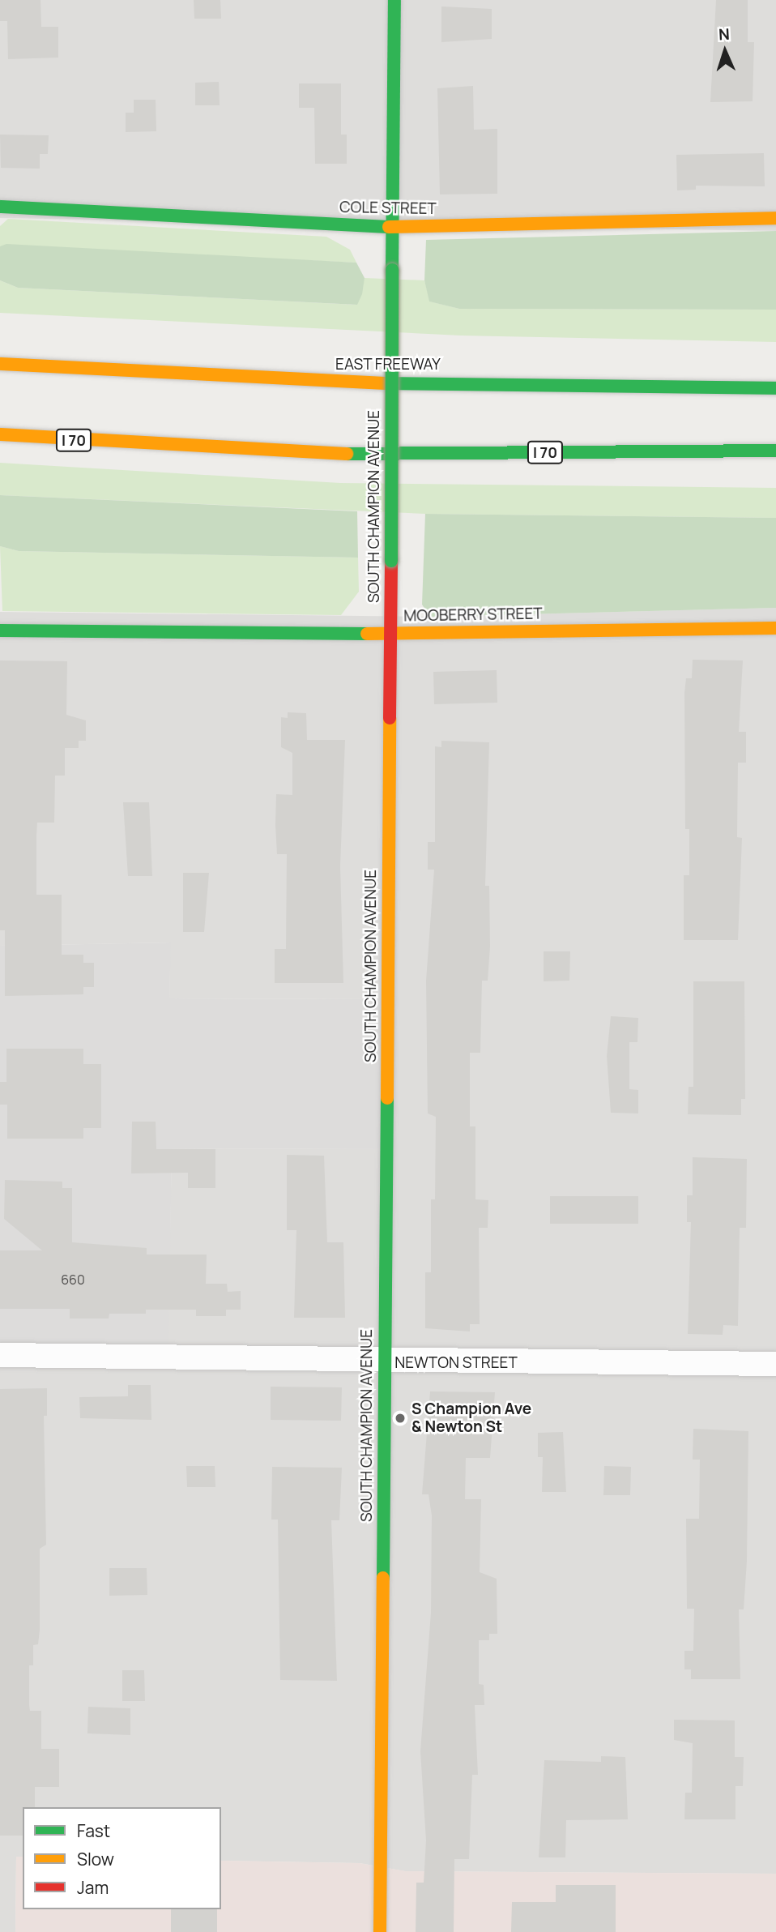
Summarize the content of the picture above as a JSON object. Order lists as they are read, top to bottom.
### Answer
{
  "streets": {
    "main road": [
      "COLE STREET",
      "EAST FREEWAY",
      "I 70",
      "SOUTH CHAMPION AVENUE",
      "MOOBERRY STREET"
    ],
    "street": ["NEWTON STREET"]
  },
  "crossings": [
    ["COLE STREET", "SOUTH CHAMPION AVENUE"],
    ["SOUTH CHAMPION AVENUE", "MOOBERRY STREET"],
    ["SOUTH CHAMPION AVENUE", "NEWTON STREET"]
  ],
  "places": ["S Champion Ave & Newton St"],
  "house_numbers": ["660"],
  "legend": ["Fast", "Slow", "Jam"],
  "north": "top"
}
